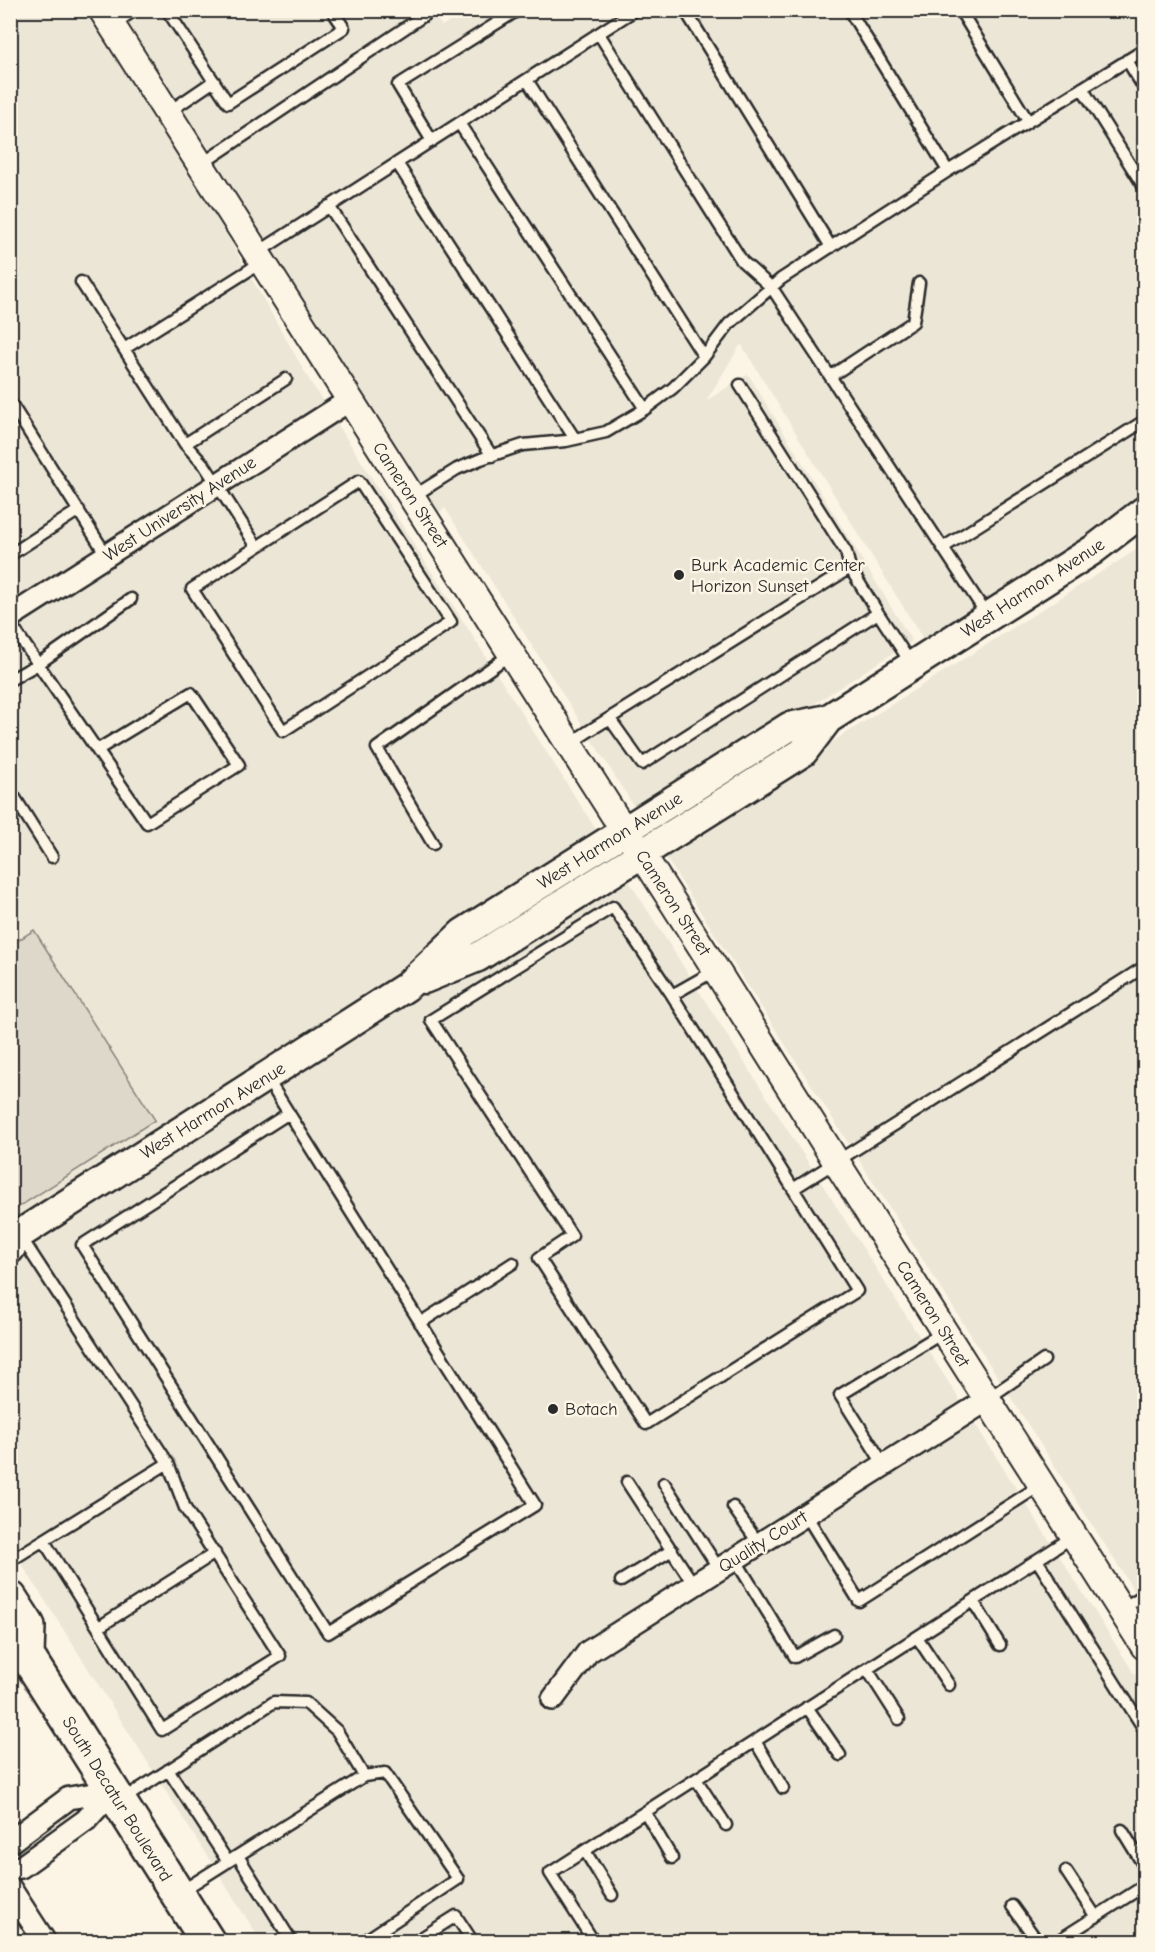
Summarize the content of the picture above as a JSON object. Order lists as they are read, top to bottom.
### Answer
{
  "streets": {
    "main road": ["West Harmon Avenue", "South Decatur Boulevard"],
    "street": ["Cameron Street", "West University Avenue", "Quality Court"]
  },
  "crossings": [
    ["Cameron Street", "West University Avenue"],
    ["Cameron Street", "West Harmon Avenue"],
    ["Cameron Street", "Quality Court"]
  ],
  "places": ["Burk Academic Center Horizon Sunset", "Botach"]
}
